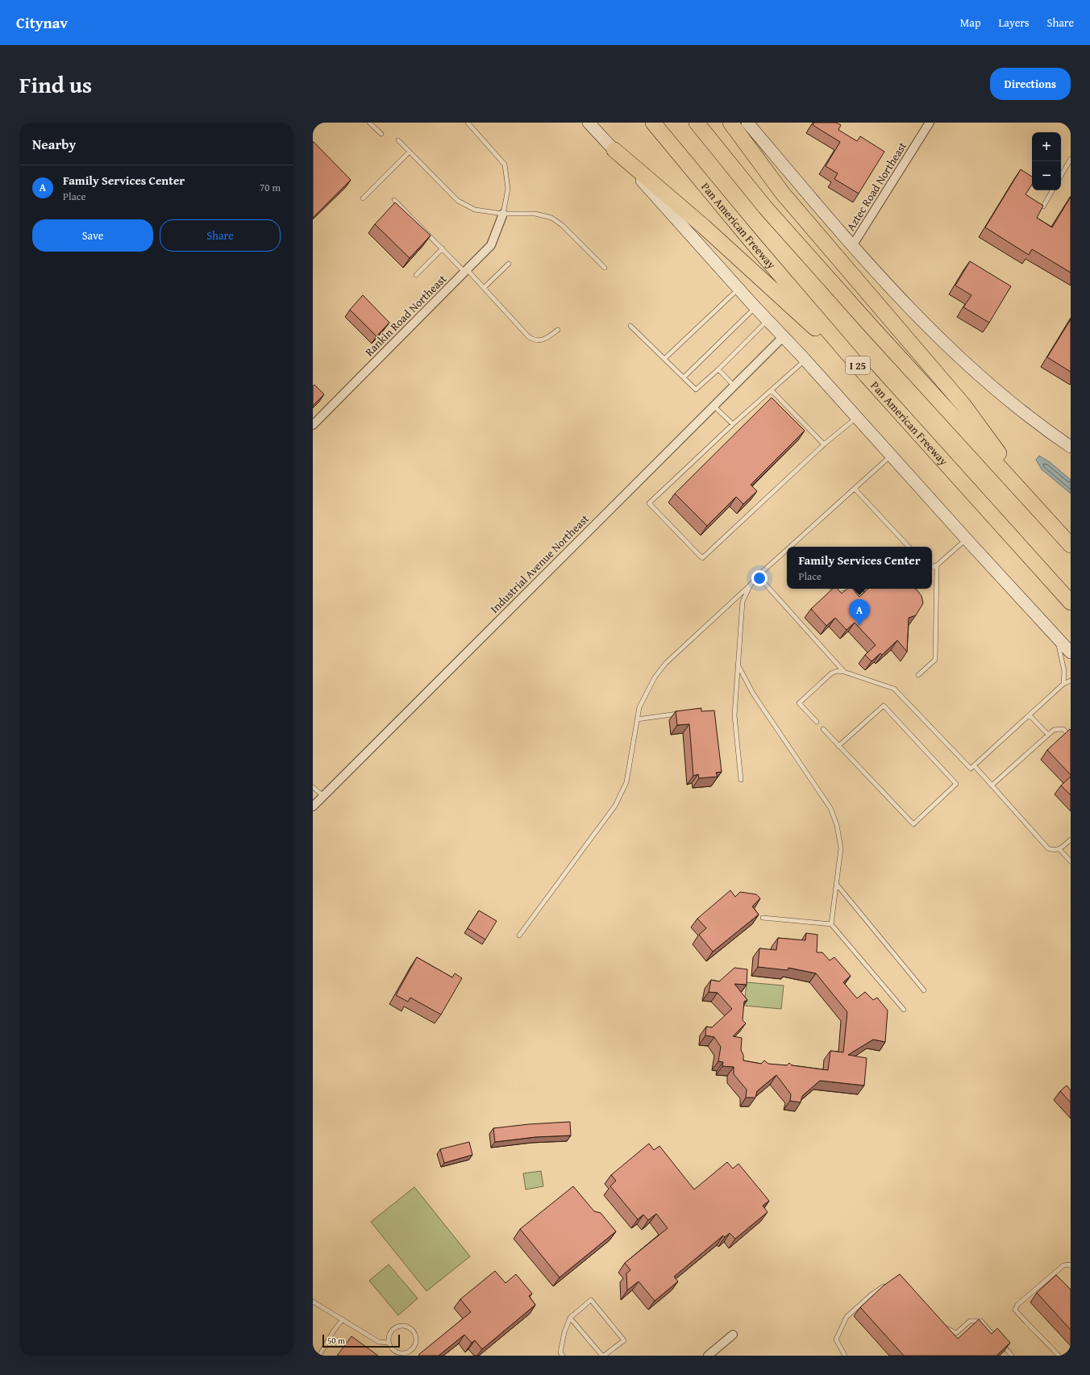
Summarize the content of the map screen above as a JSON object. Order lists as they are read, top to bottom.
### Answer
{
  "streets": {
    "highway": ["Pan American Freeway", "I 25"],
    "street": ["Aztec Road Northeast", "Rankin Road Northeast", "Industrial Avenue Northeast"]
  },
  "scale_bar": "50 m",
  "page": {
    "header": "Citynav",
    "nav": ["Map", "Layers", "Share"],
    "title": "Find us",
    "buttons": [
      "Directions",
      ["Save", "Share"]
    ],
    "heading": "Nearby",
    "map_buttons": ["+", "−"],
    "list": [
      {
        "mark": "A",
        "name": "Family Services Center",
        "note": "Place",
        "value": "70 m"
      }
    ],
    "popup": ["Family Services Center", "Place"],
    "pins": "A",
    "scale": "50 m"
  }
}
